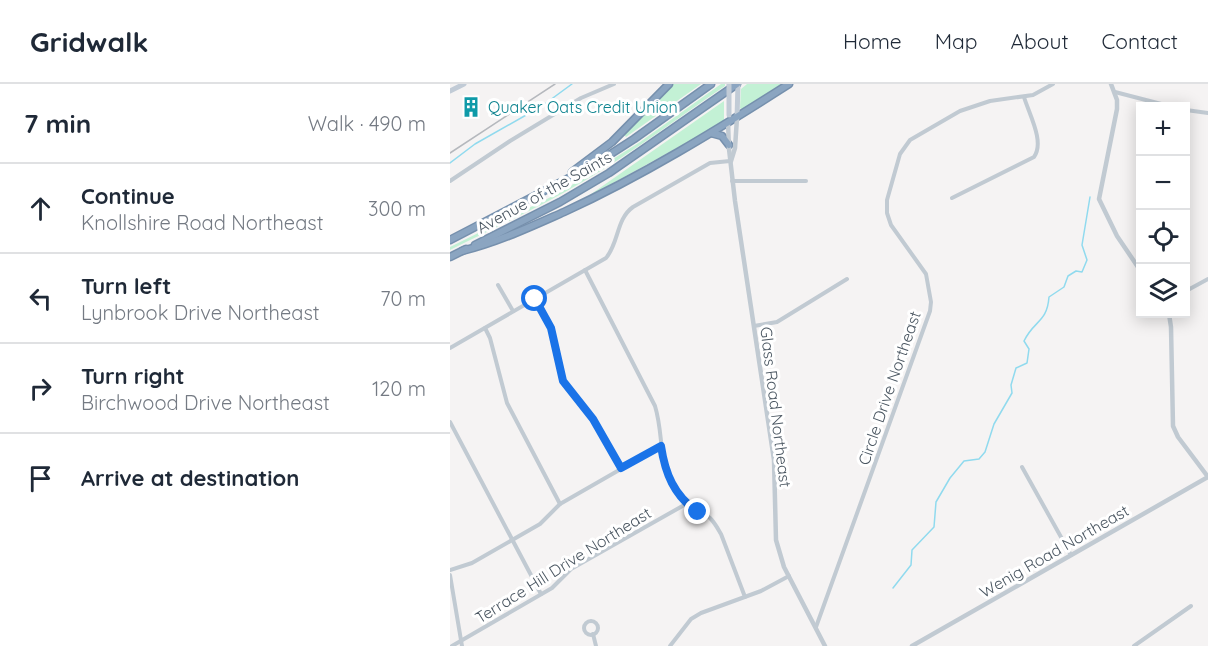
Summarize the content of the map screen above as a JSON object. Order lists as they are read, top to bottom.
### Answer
{
  "streets": {
    "highway": ["Avenue of the Saints"],
    "street": [
      "Circle Drive Northeast",
      "Glass Road Northeast",
      "Wenig Road Northeast",
      "Terrace Hill Drive Northeast"
    ]
  },
  "crossings": [
    ["Circle Drive Northeast", "Glass Road Northeast"]
  ],
  "places": {
    "building": ["Quaker Oats Credit Union"]
  },
  "page": {
    "header": "Gridwalk",
    "nav": [
      "Home",
      "Map",
      "About",
      "Contact"
    ],
    "heading": ["7 min", "Walk · 490 m"],
    "map_buttons": ["+", "−"],
    "list": [
      ["Continue", "Knollshire Road Northeast", "300 m"],
      ["Turn left", "Lynbrook Drive Northeast", "70 m"],
      ["Turn right", "Birchwood Drive Northeast", "120 m"],
      "Arrive at destination"
    ]
  }
}
